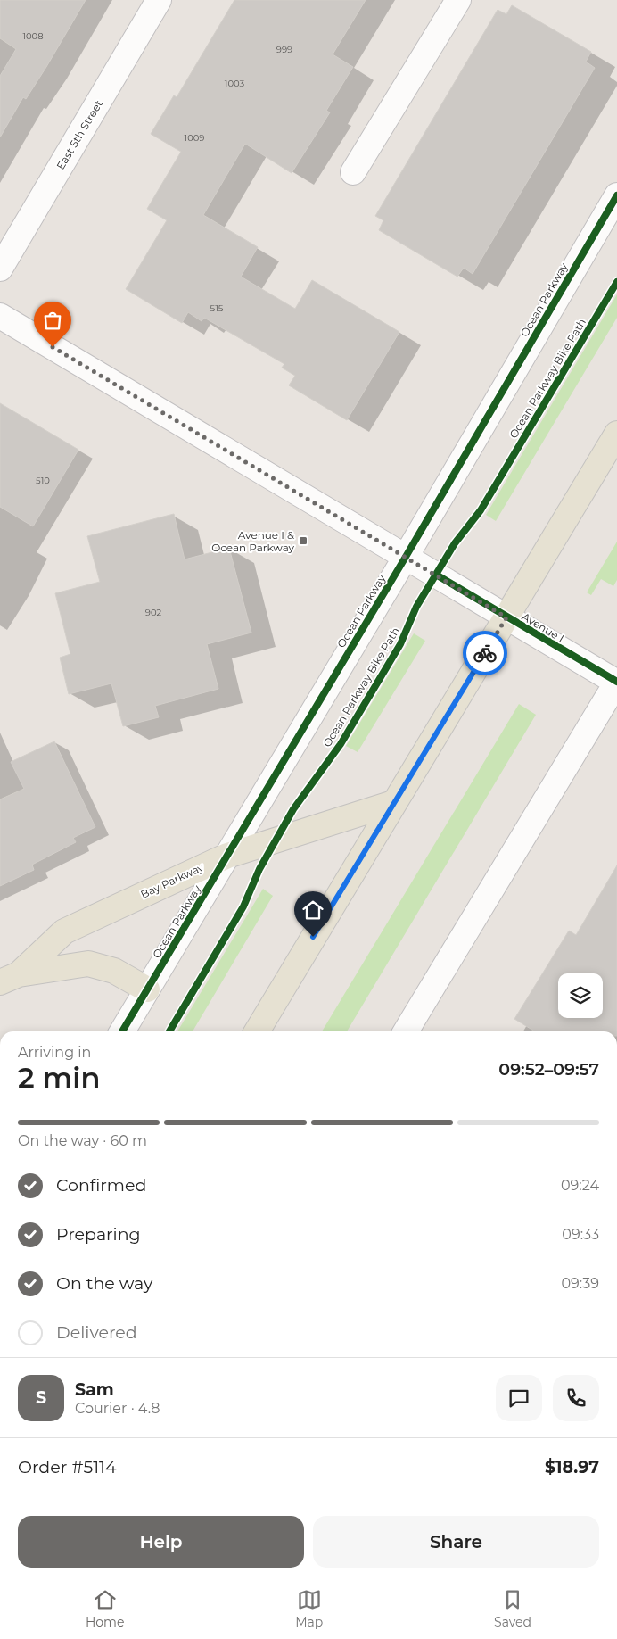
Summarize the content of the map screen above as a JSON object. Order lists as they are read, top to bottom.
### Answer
{
  "streets": {
    "main road": ["Bay Parkway"],
    "street": ["East 5th Street", "Ocean Parkway", "Avenue I"],
    "cycle path": ["Ocean Parkway Bike Path"]
  },
  "crossings": [
    ["Ocean Parkway", "Avenue I"],
    ["Ocean Parkway", "Bay Parkway"]
  ],
  "places": {
    "transit": ["Avenue I & Ocean Parkway"]
  },
  "house_numbers": [
    "1008",
    "999",
    "1003",
    "1009",
    "515",
    "510",
    "902"
  ],
  "page": {
    "heading": ["2 min", "Arriving in", "09:52–09:57"],
    "panel": [
      "Sam",
      "Courier · 4.8",
      "Order #5114",
      "$18.97"
    ],
    "bar": "On the way · 60 m",
    "list": [
      ["Confirmed", "09:24"],
      ["Preparing", "09:33"],
      ["On the way", "09:39"],
      "Delivered"
    ],
    "round": "S",
    "buttons": ["Help", "Share"],
    "tabs": ["Home", "Map", "Saved"]
  }
}
